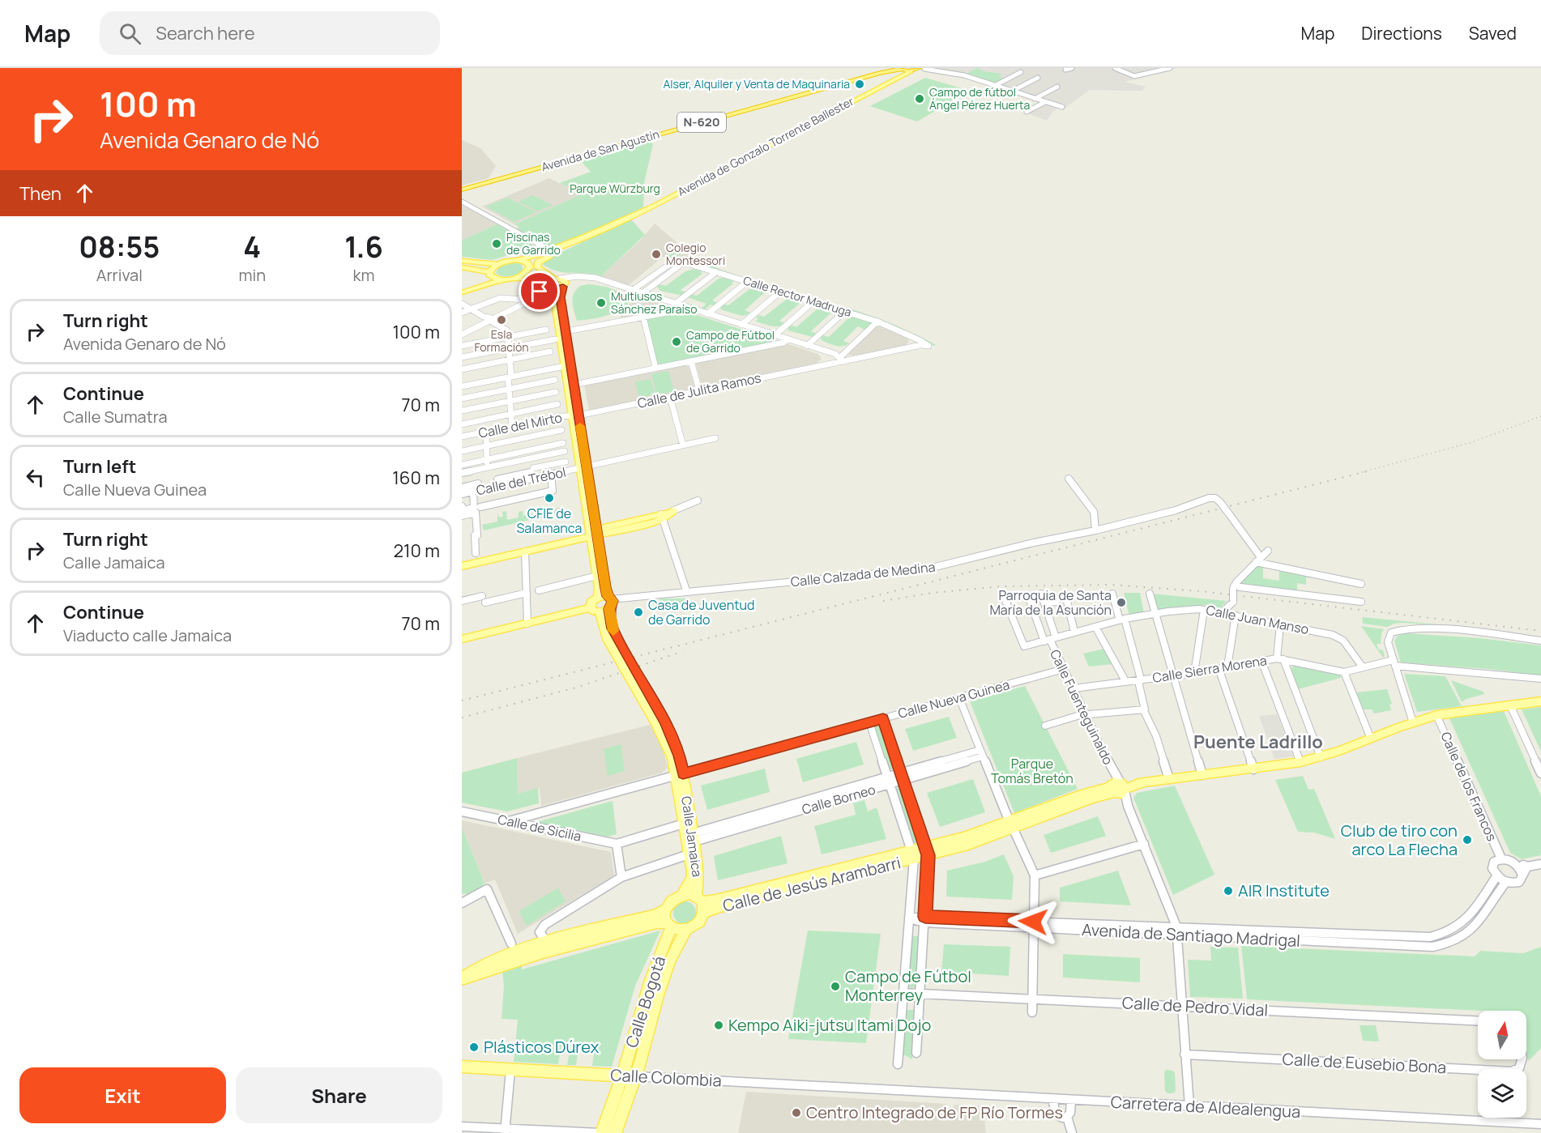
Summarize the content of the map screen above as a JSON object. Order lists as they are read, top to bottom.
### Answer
{
  "streets": {
    "highway": ["N-620", "Avenida de San Agustín"],
    "main road": [
      "Avenida de Gonzalo Torrente Ballester",
      "Calle Jamaica",
      "Calle de Jesús Arambarri",
      "Calle Bogotá",
      "Calle Colombia"
    ],
    "street": [
      "Calle Rector Madruga",
      "Calle de Julita Ramos",
      "Calle del Mirto",
      "Calle del Trébol",
      "Calle Calzada de Medina",
      "Calle Juan Manso",
      "Calle Sierra Morena",
      "Calle Nueva Guinea",
      "Calle Fuenteguinaldo",
      "Calle de los Francos",
      "Calle Borneo",
      "Calle de Sicilia",
      "Avenida de Santiago Madrigal",
      "Calle de Pedro Vidal",
      "Calle de Eusebio Bona",
      "Carretera de Aldealengua"
    ]
  },
  "crossings": [
    ["N-620", "Avenida de Gonzalo Torrente Ballester"],
    ["N-620", "Avenida de San Agustín"],
    ["Avenida de Gonzalo Torrente Ballester", "Avenida de San Agustín"],
    ["Calle Rector Madruga", "Calle de Julita Ramos"],
    ["Calle de Julita Ramos", "Calle del Mirto"],
    ["Calle Juan Manso", "Calle Sierra Morena"],
    ["Calle Juan Manso", "Calle Fuenteguinaldo"],
    ["Calle Sierra Morena", "Calle Fuenteguinaldo"],
    ["Calle Nueva Guinea", "Calle Fuenteguinaldo"],
    ["Calle Nueva Guinea", "Calle de Sicilia"],
    ["Calle Nueva Guinea", "Calle Jamaica"],
    ["Calle Fuenteguinaldo", "Calle de Jesús Arambarri"],
    ["Calle Fuenteguinaldo", "Avenida de Santiago Madrigal"],
    ["Calle Fuenteguinaldo", "Calle de Pedro Vidal"],
    ["Calle Fuenteguinaldo", "Calle de Eusebio Bona"],
    ["Calle Fuenteguinaldo", "Carretera de Aldealengua"],
    ["Calle de los Francos", "Calle de Jesús Arambarri"],
    ["Calle de los Francos", "Avenida de Santiago Madrigal"],
    ["Calle Borneo", "Calle Jamaica"],
    ["Calle Jamaica", "Calle de Jesús Arambarri"],
    ["Calle Jamaica", "Calle Bogotá"],
    ["Calle de Jesús Arambarri", "Calle Bogotá"],
    ["Calle Bogotá", "Calle Colombia"],
    ["Calle Colombia", "Carretera de Aldealengua"]
  ],
  "districts": ["Puente Ladrillo"],
  "parks": ["Parque Würzburg", "Parque Tomás Bretón"],
  "places": [
    "Alser, Alquiler y Venta de Maquinaria",
    "Campo de fútbol Ángel Pérez Huerta",
    "Piscinas de Garrido",
    "Colegio Montessori",
    "Multiusos Sánchez Paraíso",
    "Esla Formación",
    "Campo de Fútbol de Garrido",
    "CFIE de Salamanca",
    "Parroquia de Santa María de la Asunción",
    "Casa de Juventud de Garrido",
    "Club de tiro con arco La Flecha",
    "AIR Institute",
    "Campo de Fútbol Monterrey",
    "Kempo Aiki-jutsu Itami Dojo",
    "Plásticos Dúrex",
    "Centro Integrado de FP Río Tormes"
  ],
  "north": "top",
  "page": {
    "header": "Map",
    "search": "Search here",
    "nav": ["Map", "Directions", "Saved"],
    "turn": ["100 m", "Avenida Genaro de Nó"],
    "then": "Then",
    "eta": [
      "08:55",
      "Arrival",
      "4",
      "min",
      "1.6",
      "km"
    ],
    "list": [
      {
        "name": "Turn right",
        "note": "Avenida Genaro de Nó",
        "value": "100 m"
      },
      {
        "name": "Continue",
        "note": "Calle Sumatra",
        "value": "70 m"
      },
      {
        "name": "Turn left",
        "note": "Calle Nueva Guinea",
        "value": "160 m"
      },
      {
        "name": "Turn right",
        "note": "Calle Jamaica",
        "value": "210 m"
      },
      {
        "name": "Continue",
        "note": "Viaducto calle Jamaica",
        "value": "70 m"
      }
    ],
    "buttons": ["Exit", "Share"]
  }
}
